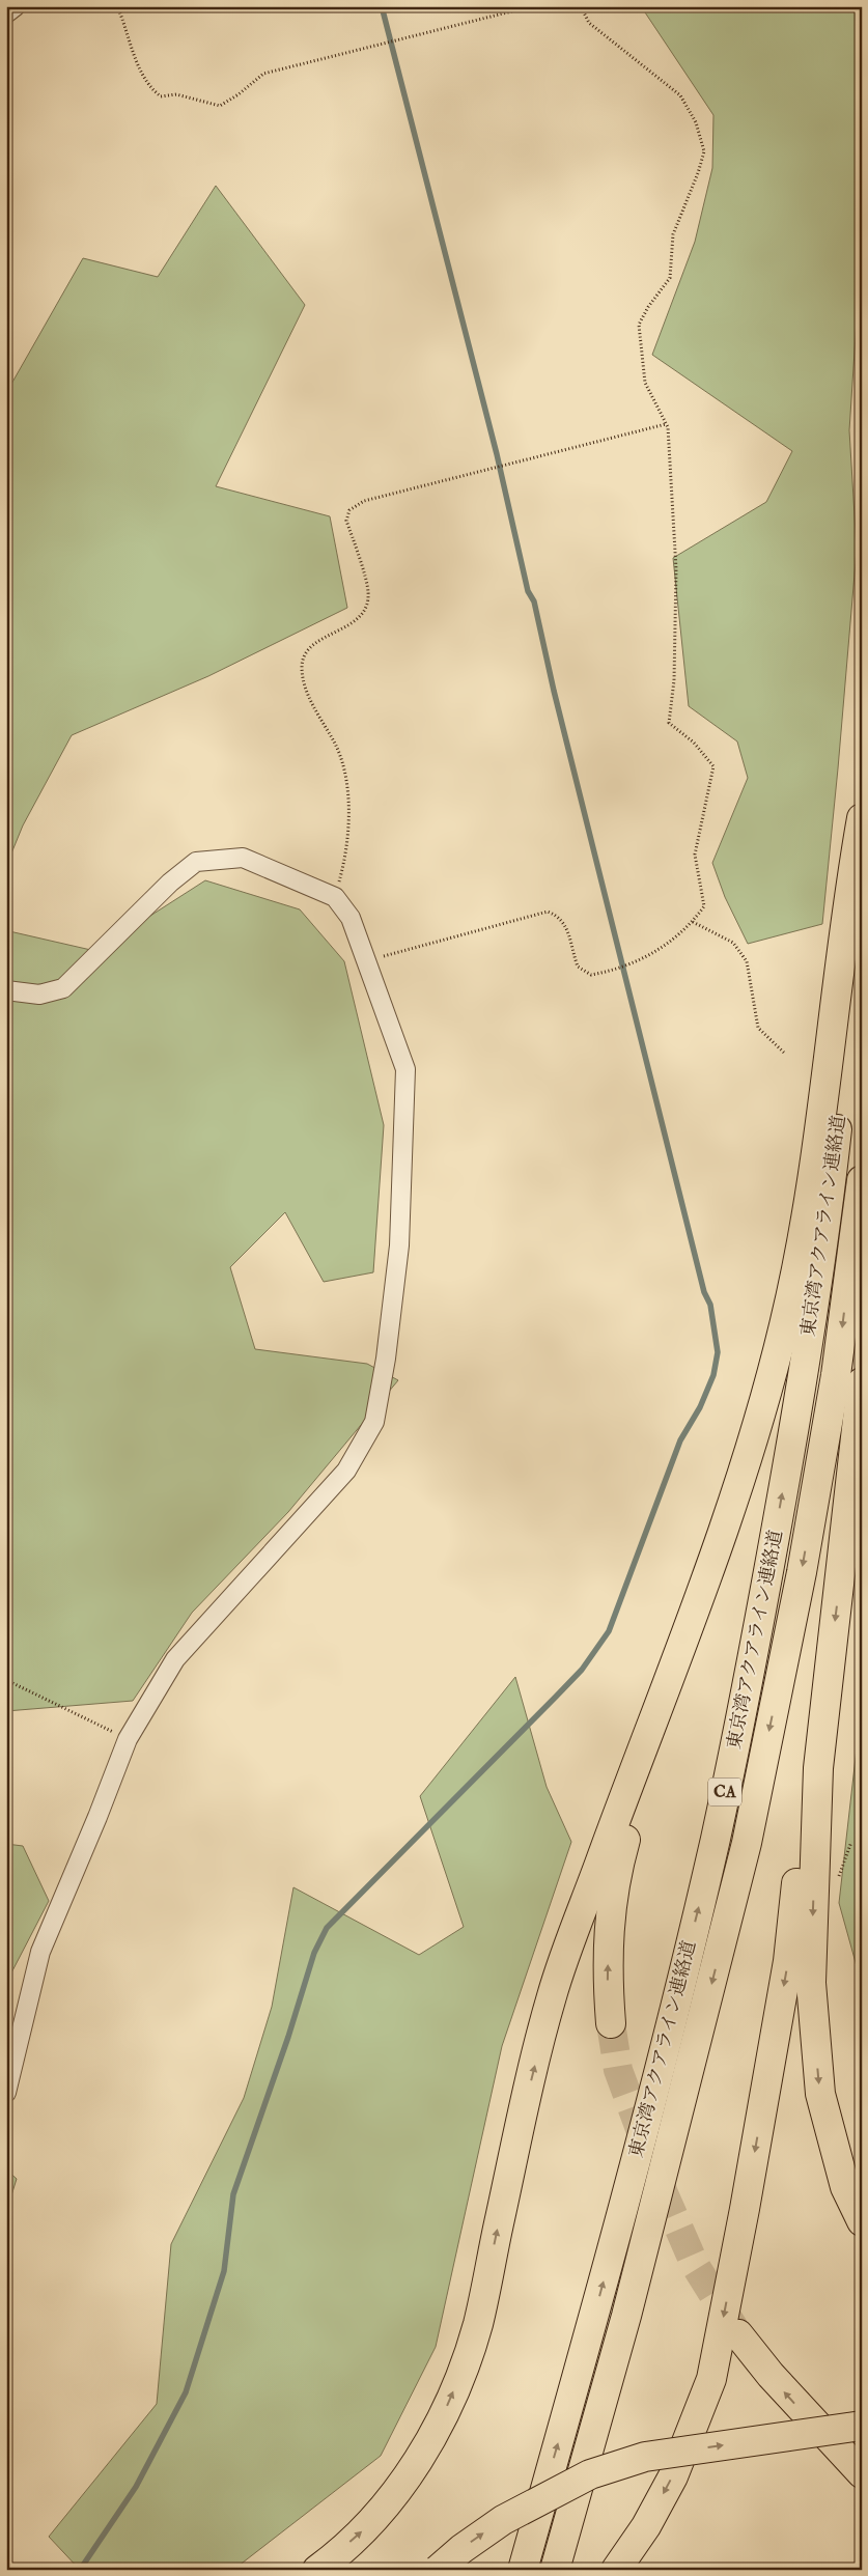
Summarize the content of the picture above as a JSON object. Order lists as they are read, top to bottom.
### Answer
{
  "streets": {
    "highway": ["東京湾アクアライン連絡道", "CA"]
  }
}
